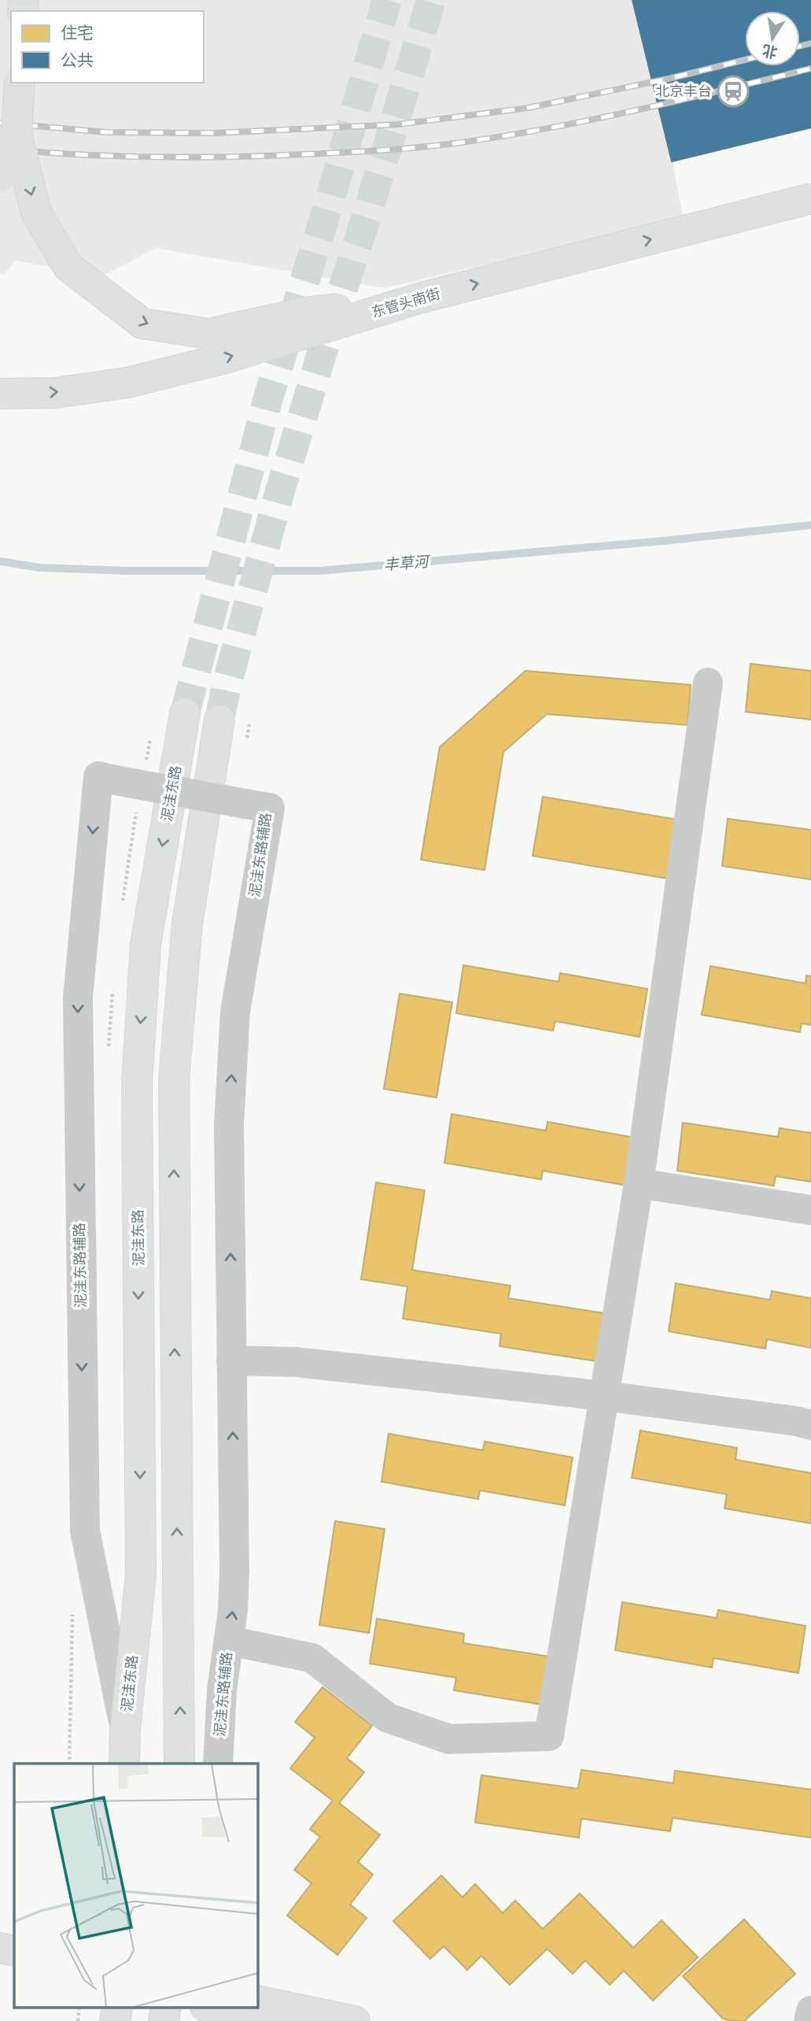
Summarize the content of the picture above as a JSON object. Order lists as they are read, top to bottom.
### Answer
{
  "streets": {
    "main road": ["东管头南街", "泥洼东路"],
    "street": ["泥洼东路辅路"]
  },
  "crossings": [
    ["泥洼东路", "泥洼东路辅路"]
  ],
  "one_way": ["东管头南街"],
  "water": ["丰草河"],
  "places": {
    "station": ["北京丰台"]
  },
  "legend": ["住宅", "公共"],
  "north": "bottom"
}
